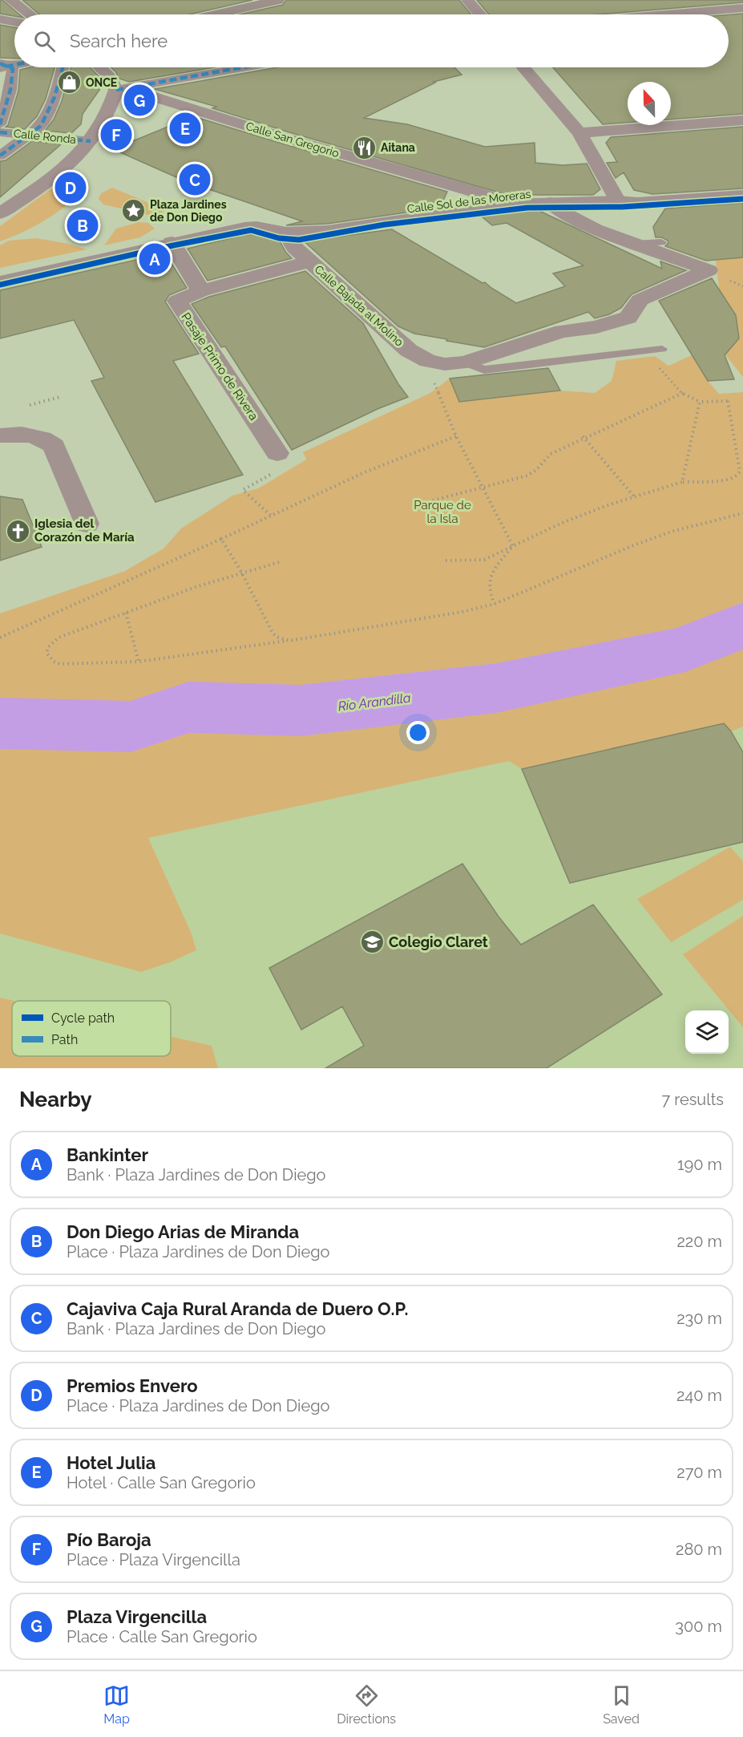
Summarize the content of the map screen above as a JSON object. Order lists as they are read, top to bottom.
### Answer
{
  "streets": {
    "street": [
      "Calle Ronda",
      "Calle San Gregorio",
      "Calle Sol de las Moreras",
      "Calle Bajada al Molino",
      "Pasaje Primo de Rivera"
    ]
  },
  "crossings": [
    ["Calle San Gregorio", "Calle Sol de las Moreras"],
    ["Calle Sol de las Moreras", "Calle Bajada al Molino"],
    ["Calle Bajada al Molino", "Pasaje Primo de Rivera"]
  ],
  "water": ["Río Arandilla"],
  "parks": ["Parque de la Isla"],
  "places": {
    "shop": ["ONCE"],
    "restaurant": ["Aitana"],
    "place": ["Plaza Jardines de Don Diego"],
    "church": ["Iglesia del Corazón de María"],
    "school or university": ["Colegio Claret"]
  },
  "legend": ["Cycle path", "Path"],
  "north": "top",
  "page": {
    "search": "Search here",
    "pins": [
      "G",
      "E",
      "F",
      "C",
      "D",
      "B",
      "A"
    ],
    "heading": ["Nearby", "7 results"],
    "list": [
      {
        "mark": "A",
        "name": "Bankinter",
        "note": "Bank · Plaza Jardines de Don Diego",
        "value": "190 m"
      },
      {
        "mark": "B",
        "name": "Don Diego Arias de Miranda",
        "note": "Place · Plaza Jardines de Don Diego",
        "value": "220 m"
      },
      {
        "mark": "C",
        "name": "Cajaviva Caja Rural Aranda de Duero O.P.",
        "note": "Bank · Plaza Jardines de Don Diego",
        "value": "230 m"
      },
      {
        "mark": "D",
        "name": "Premios Envero",
        "note": "Place · Plaza Jardines de Don Diego",
        "value": "240 m"
      },
      {
        "mark": "E",
        "name": "Hotel Julia",
        "note": "Hotel · Calle San Gregorio",
        "value": "270 m"
      },
      {
        "mark": "F",
        "name": "Pío Baroja",
        "note": "Place · Plaza Virgencilla",
        "value": "280 m"
      },
      {
        "mark": "G",
        "name": "Plaza Virgencilla",
        "note": "Place · Calle San Gregorio",
        "value": "300 m"
      }
    ],
    "nav": ["Map", "Directions", "Saved"]
  }
}
